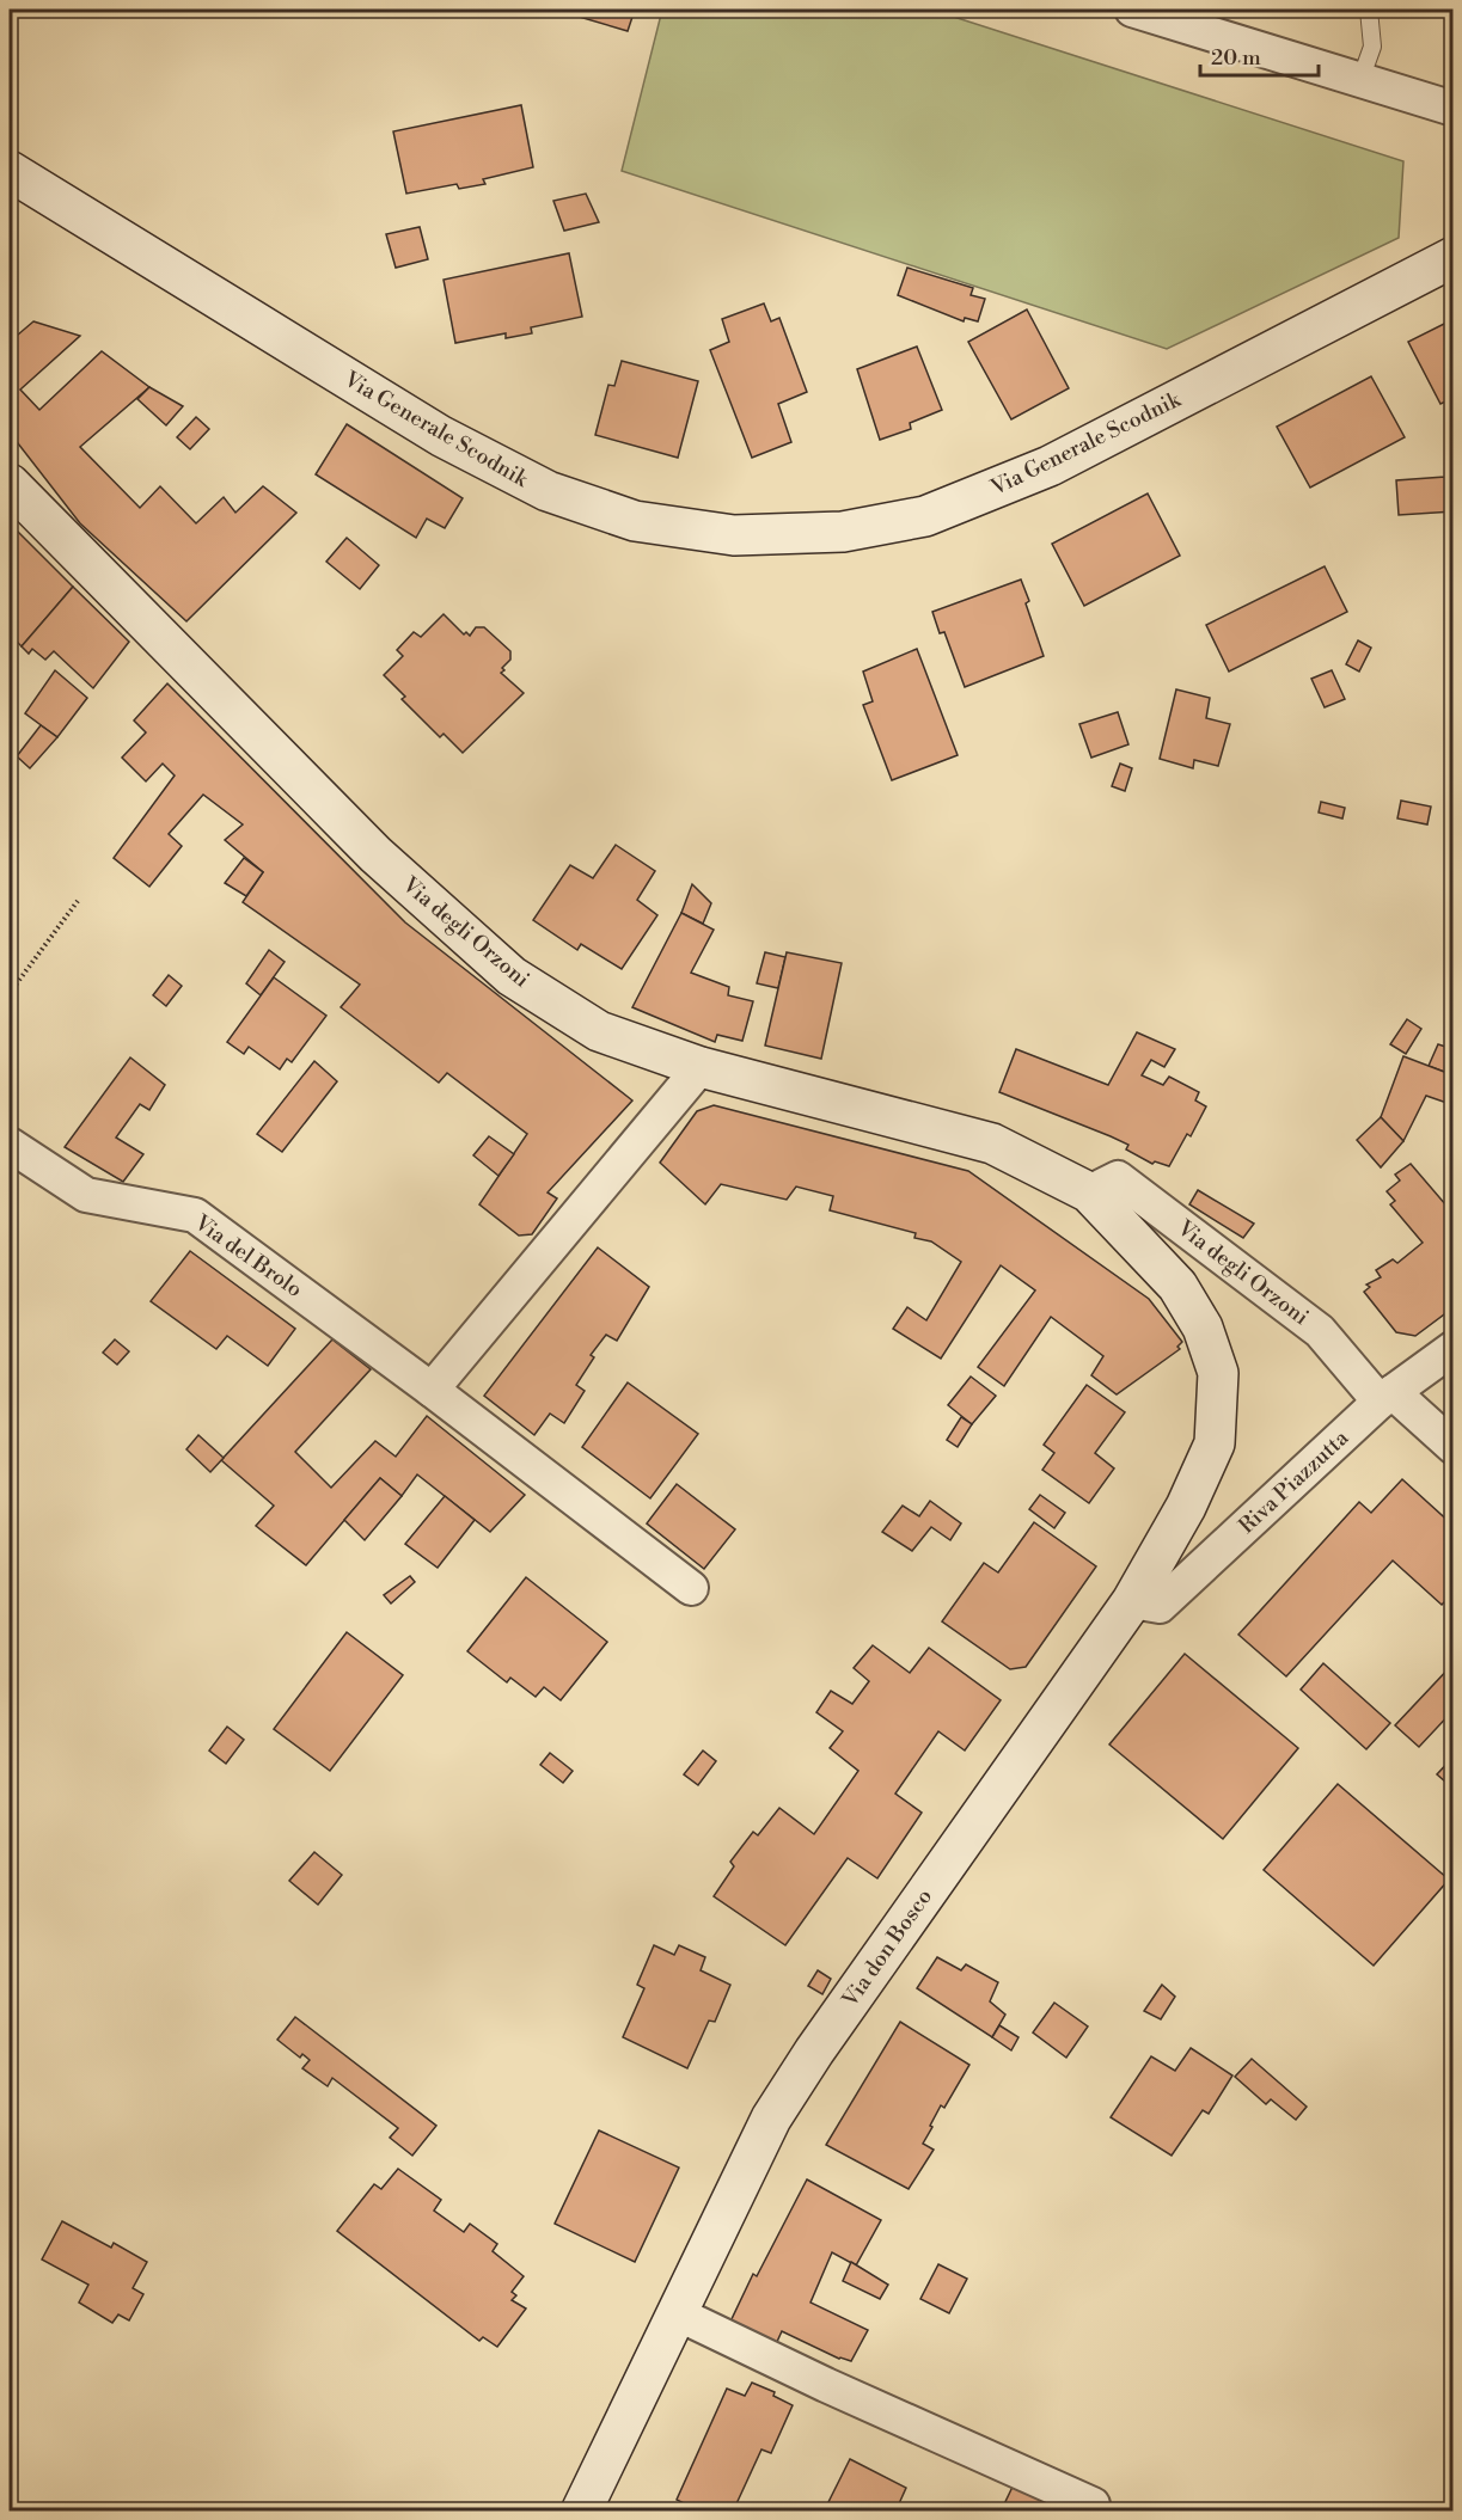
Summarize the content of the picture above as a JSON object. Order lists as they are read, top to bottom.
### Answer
{
  "streets": {
    "street": [
      "Via Generale Scodnik",
      "Via degli Orzoni",
      "Via del Brolo",
      "Riva Piazzutta",
      "Via don Bosco"
    ]
  },
  "crossings": [
    ["Via degli Orzoni", "Riva Piazzutta"],
    ["Via degli Orzoni", "Via don Bosco"],
    ["Riva Piazzutta", "Via don Bosco"]
  ],
  "scale_bar": "20 m"
}
